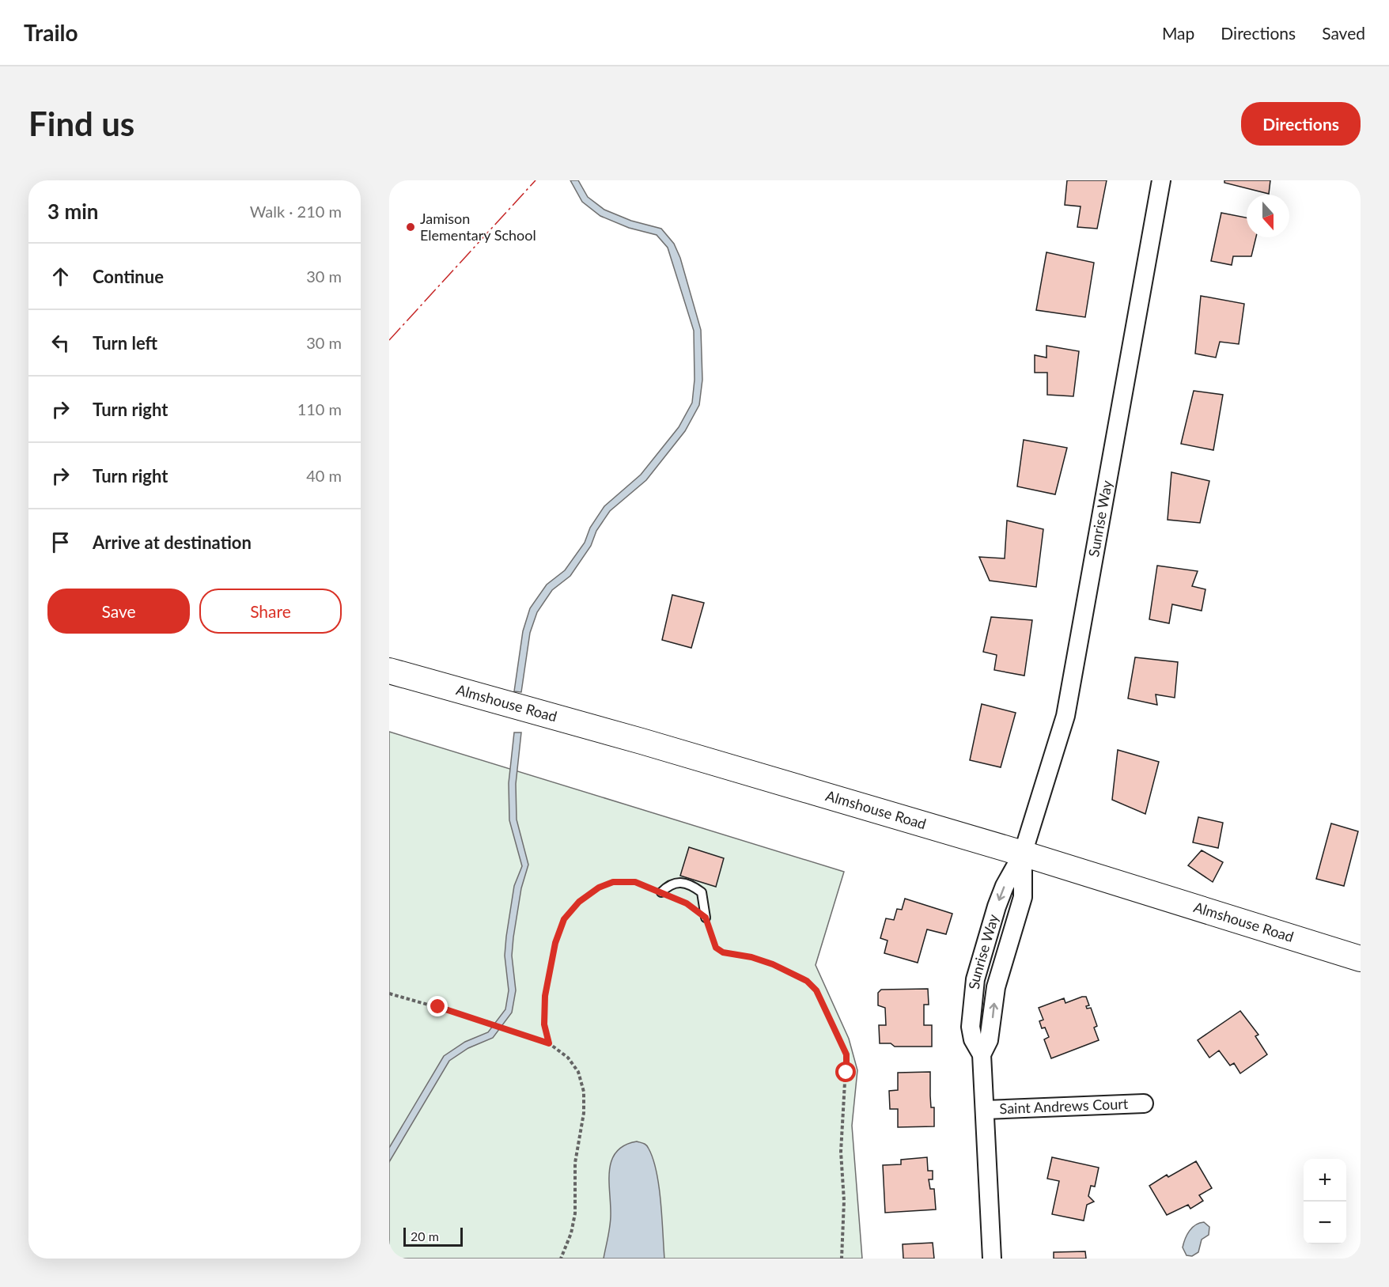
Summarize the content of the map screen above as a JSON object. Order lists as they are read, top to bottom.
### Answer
{
  "streets": {
    "main road": ["Almshouse Road"],
    "street": ["Sunrise Way", "Saint Andrews Court"]
  },
  "crossings": [
    ["Sunrise Way", "Almshouse Road"],
    ["Sunrise Way", "Saint Andrews Court"]
  ],
  "places": ["Jamison Elementary School"],
  "scale_bar": "20 m",
  "north": "bottom",
  "page": {
    "header": "Trailo",
    "nav": ["Map", "Directions", "Saved"],
    "buttons": [
      "Directions",
      ["Save", "Share"]
    ],
    "title": "Find us",
    "heading": ["3 min", "Walk · 210 m"],
    "list": [
      ["Continue", "30 m"],
      ["Turn left", "30 m"],
      ["Turn right", "110 m"],
      ["Turn right", "40 m"],
      "Arrive at destination"
    ],
    "map_buttons": ["+", "−"],
    "scale": "20 m"
  }
}
